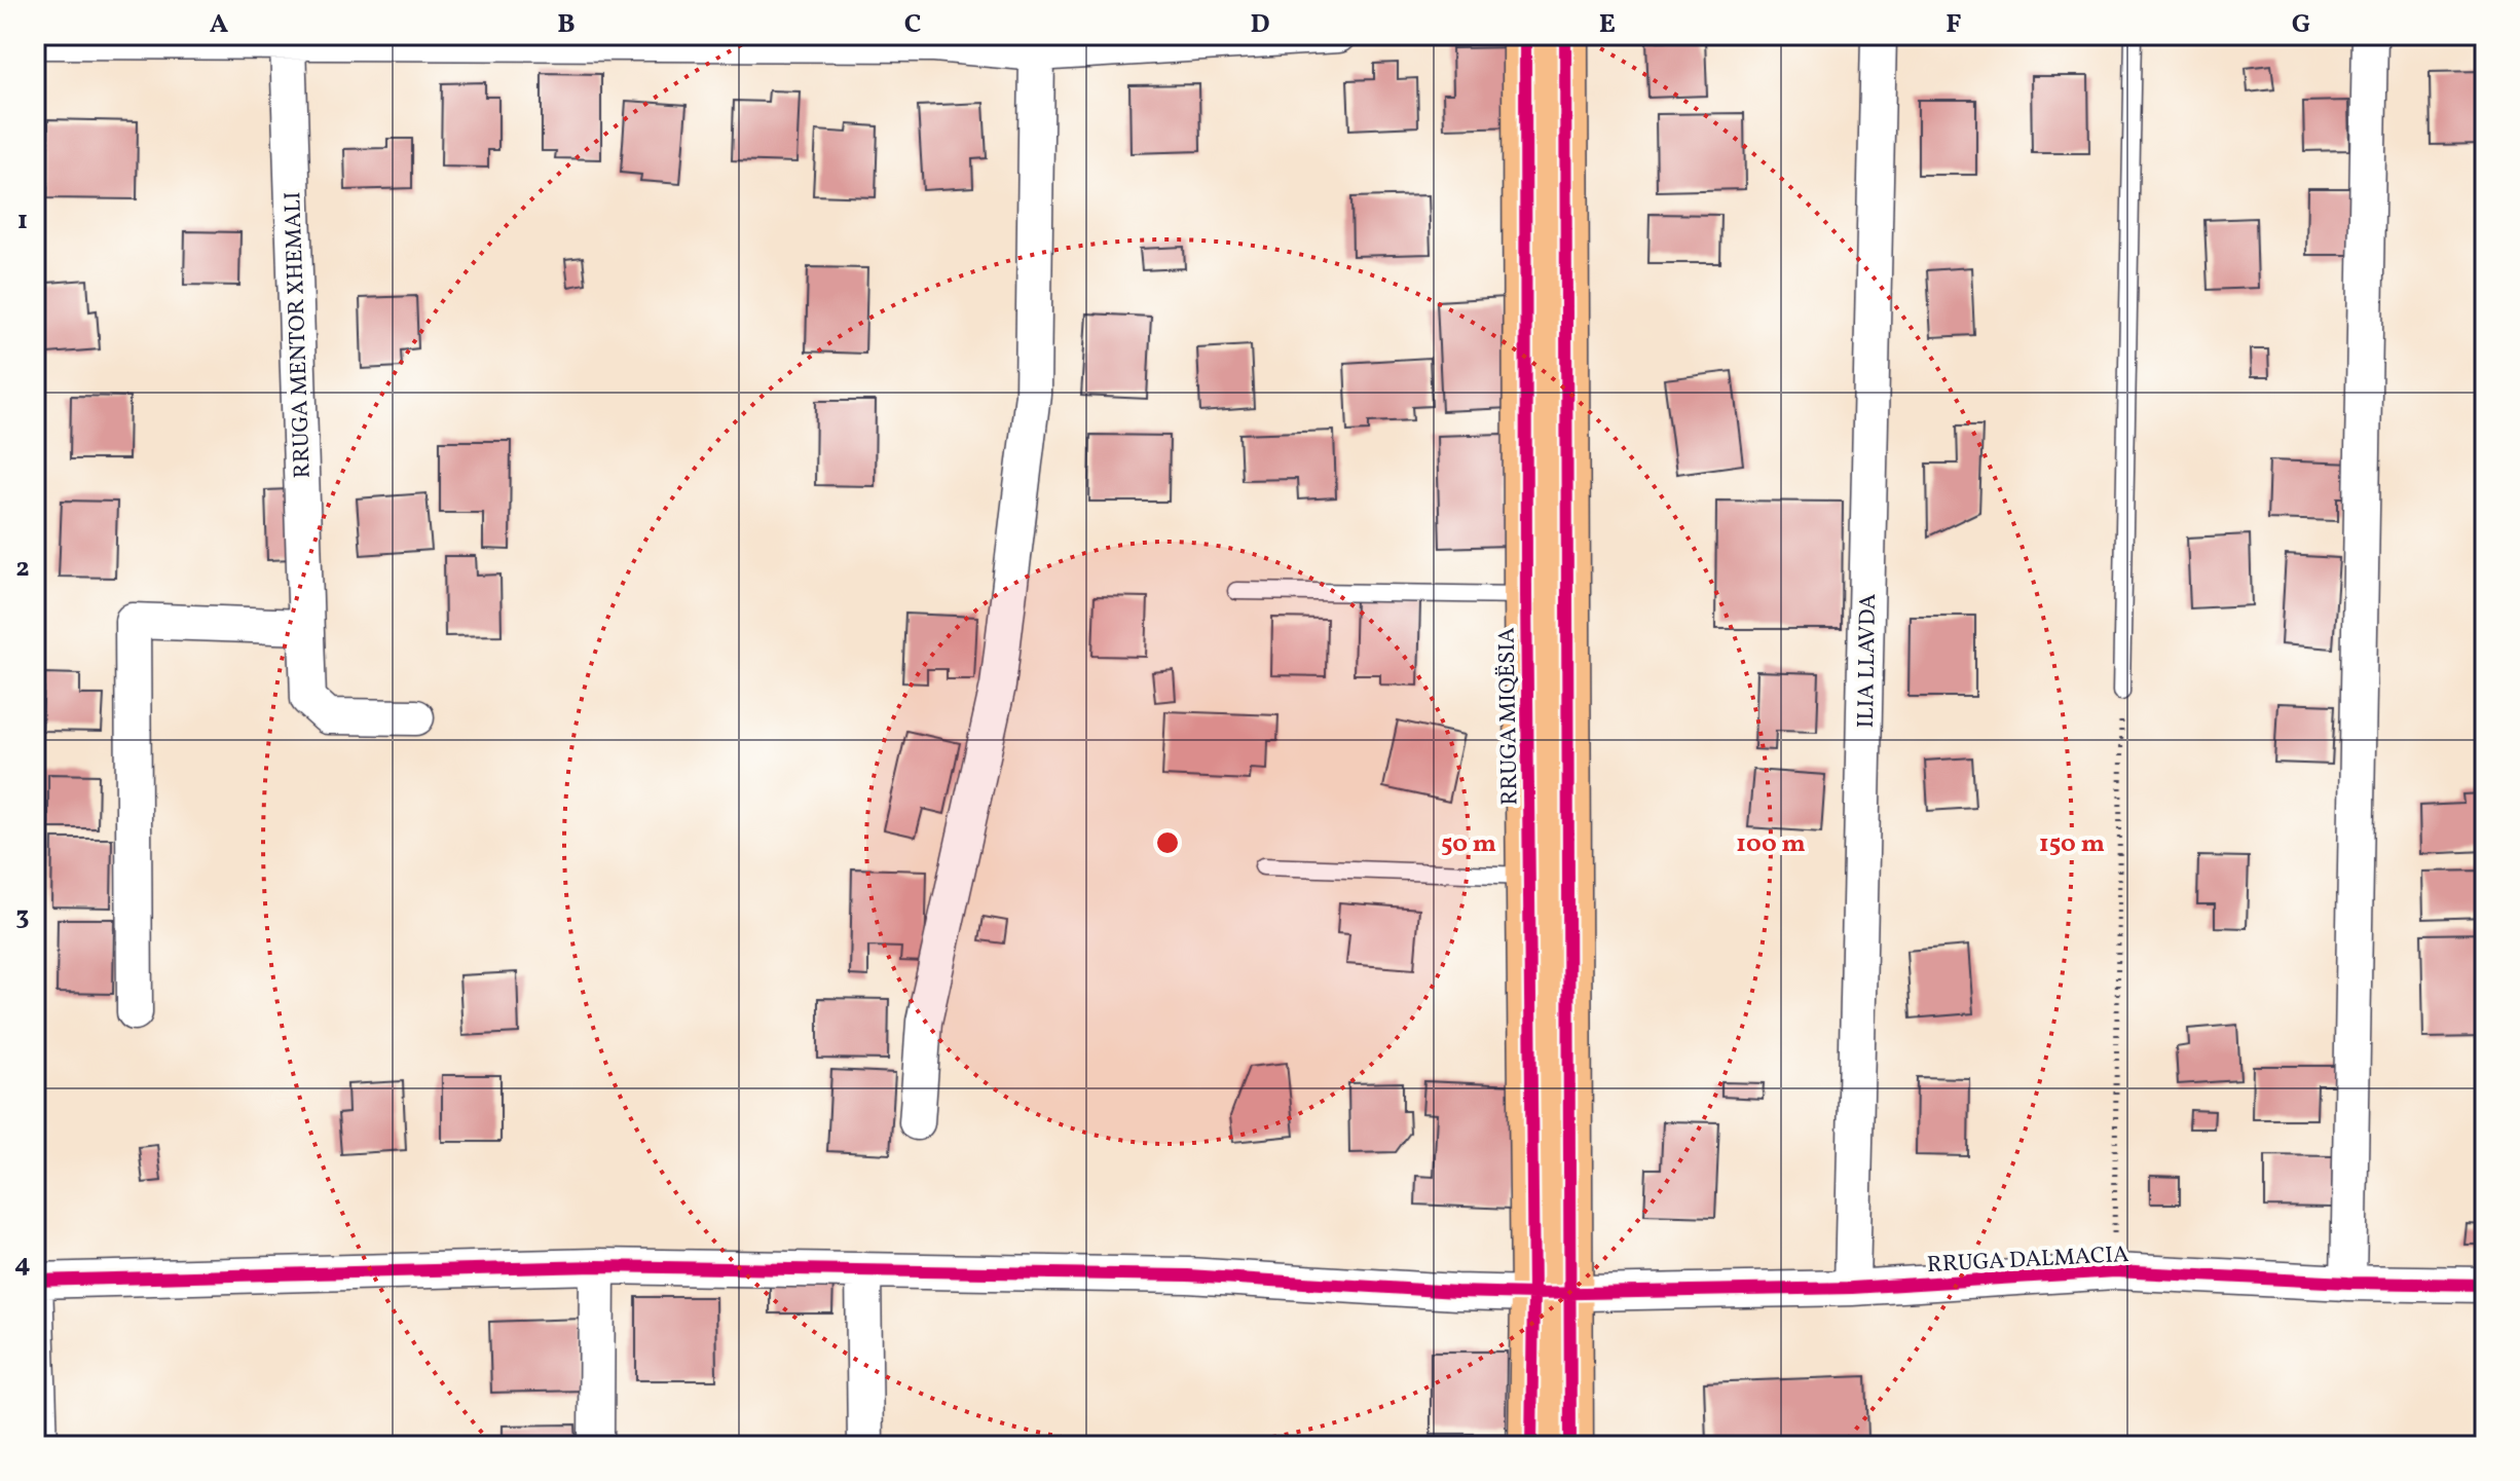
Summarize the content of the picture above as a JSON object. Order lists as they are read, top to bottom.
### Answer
{
  "streets": {
    "main road": ["RRUGA MIQËSIA"],
    "street": ["RRUGA MENTOR XHEMALI", "ILIA LLAVDA", "RRUGA DALMACIA"]
  },
  "crossings": [
    ["ILIA LLAVDA", "RRUGA DALMACIA"],
    ["RRUGA MIQËSIA", "RRUGA DALMACIA"]
  ],
  "grid": {
    "columns": [
      "A",
      "B",
      "C",
      "D",
      "E",
      "F",
      "G"
    ],
    "rows": [
      "1",
      "2",
      "3",
      "4"
    ]
  },
  "rings": ["50 m", "100 m", "150 m"]
}
